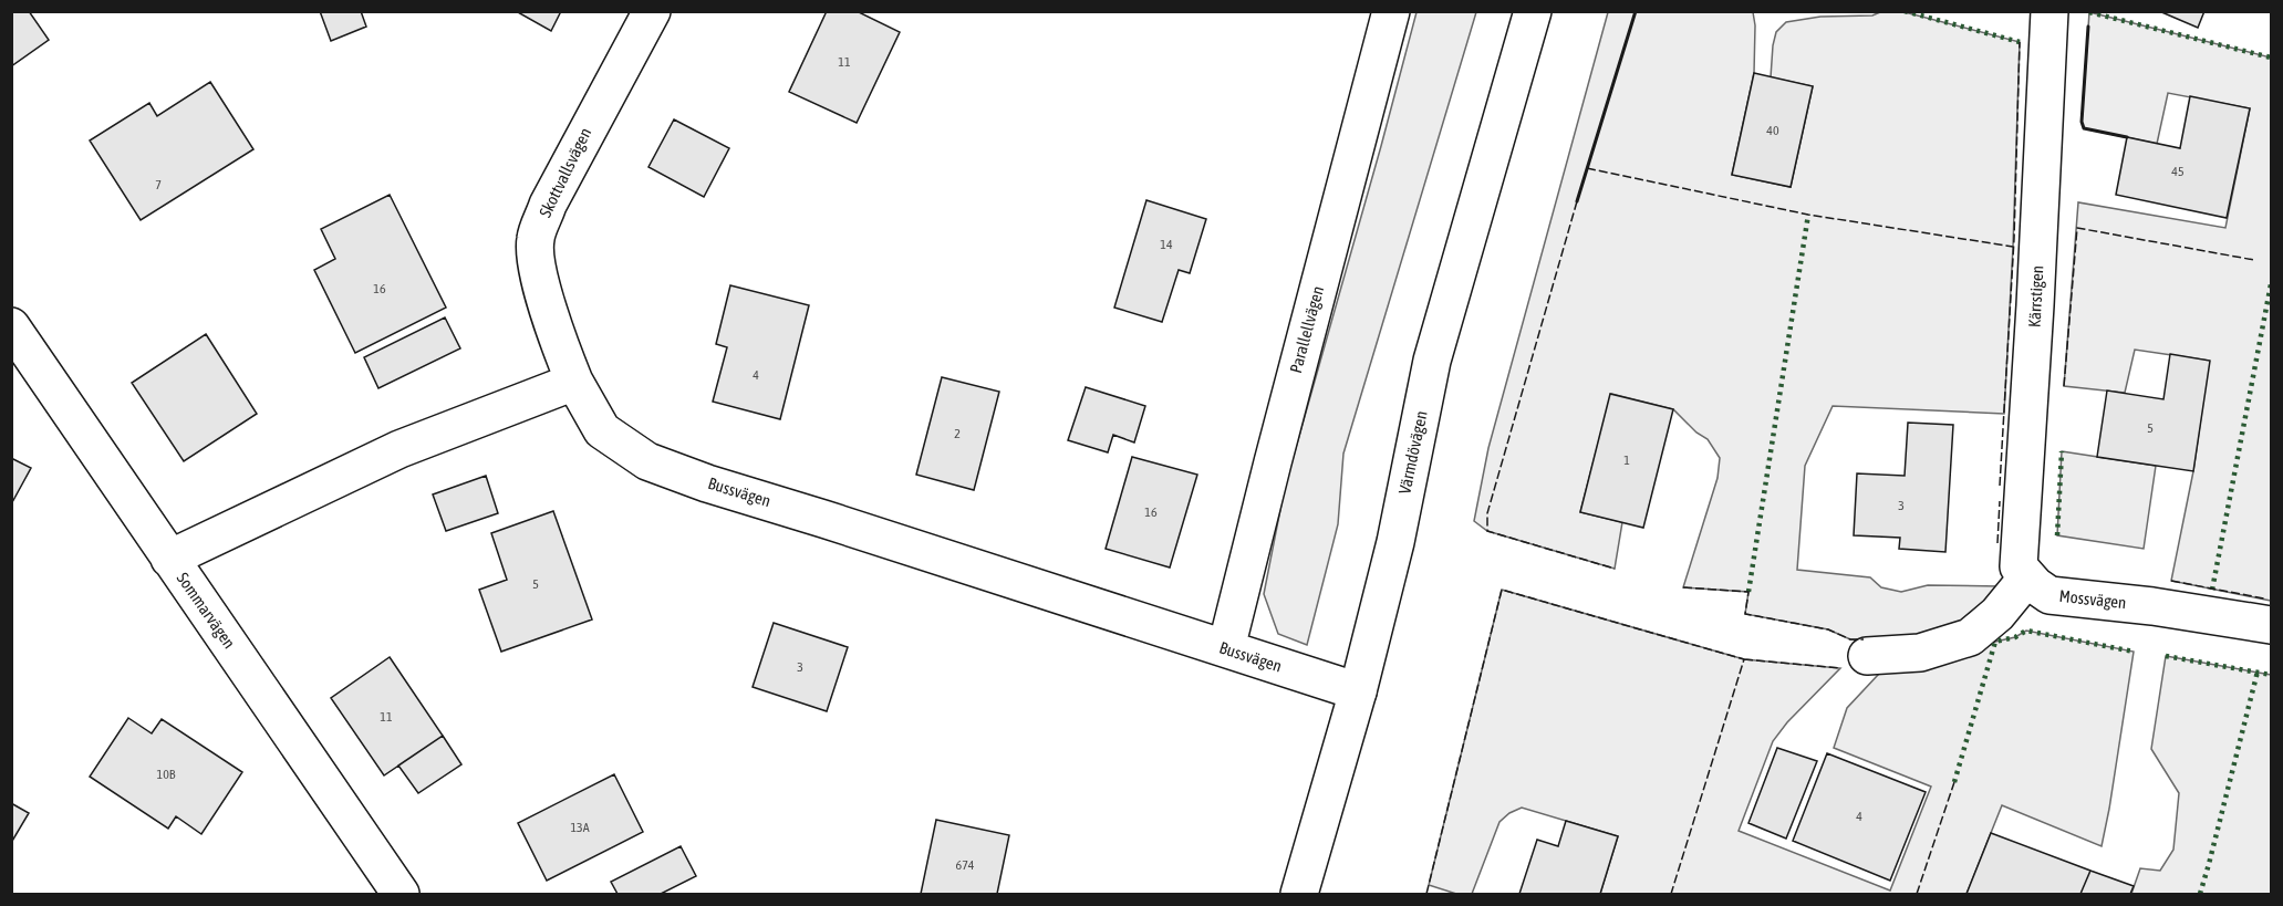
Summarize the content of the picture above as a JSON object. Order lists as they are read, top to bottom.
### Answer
{
  "streets": {
    "street": [
      "Skottvallsvägen",
      "Kärrstigen",
      "Parallellvägen",
      "Värmdövägen",
      "Bussvägen",
      "Mossvägen",
      "Sommarvägen"
    ]
  },
  "crossings": [
    ["Skottvallsvägen", "Bussvägen"],
    ["Kärrstigen", "Mossvägen"],
    ["Parallellvägen", "Bussvägen"],
    ["Värmdövägen", "Bussvägen"]
  ],
  "house_numbers": [
    "11",
    "40",
    "45",
    "7",
    "14",
    "16",
    "4",
    "5",
    "2",
    "1",
    "3",
    "16",
    "5",
    "3",
    "11",
    "10B",
    "4",
    "13A",
    "674"
  ]
}
